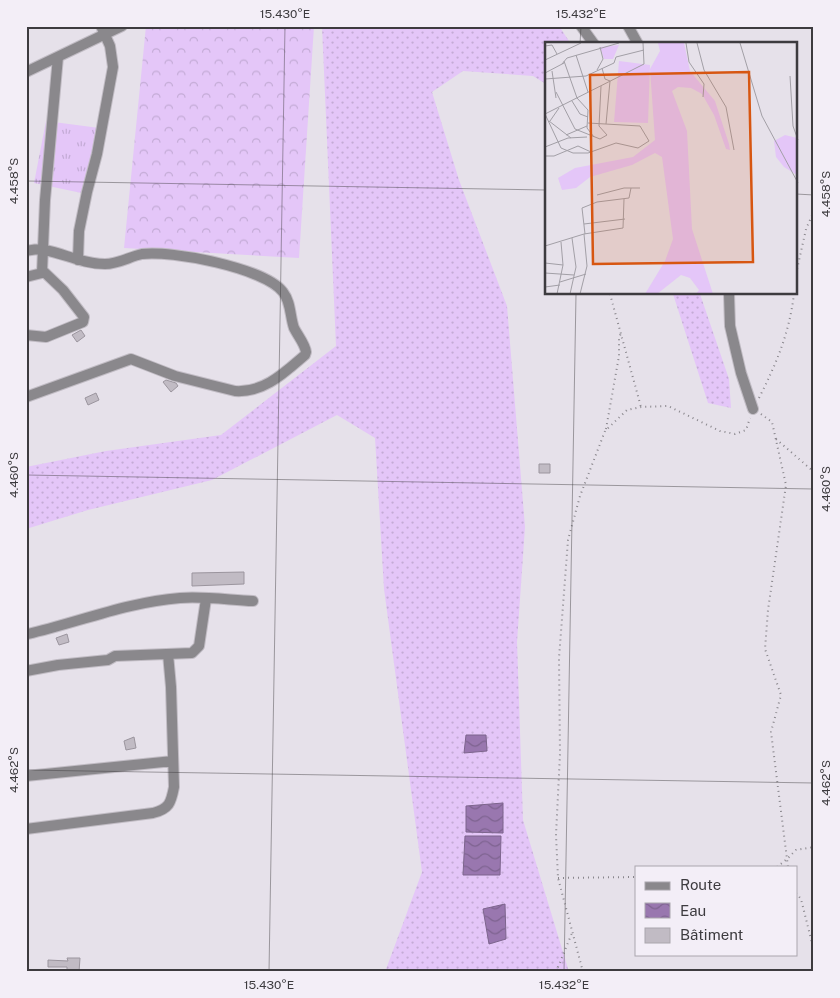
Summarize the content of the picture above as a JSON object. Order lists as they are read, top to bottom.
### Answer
{
  "legend": ["Route", "Eau", "Bâtiment"],
  "coordinates": [
    "15.430°E",
    "15.432°E",
    "4.458°S",
    "4.460°S",
    "4.462°S"
  ]
}
